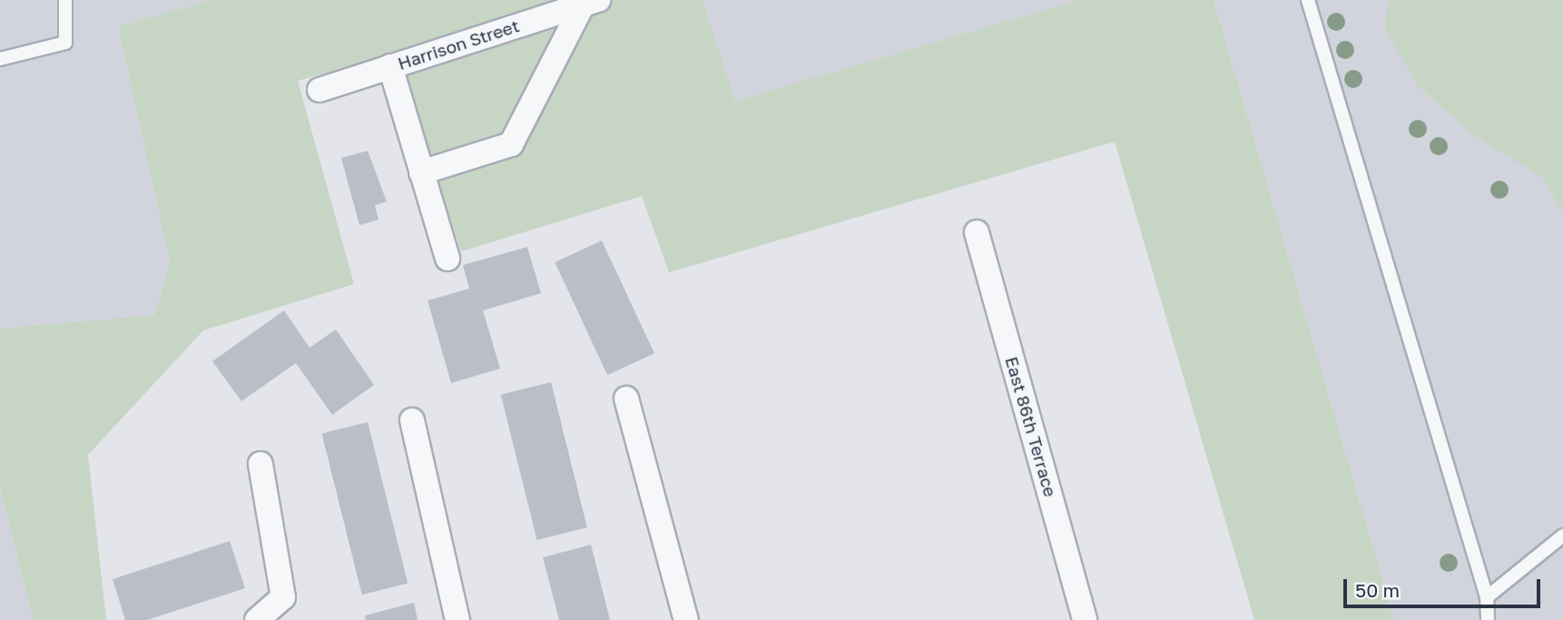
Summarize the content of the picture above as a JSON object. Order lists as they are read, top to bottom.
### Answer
{
  "streets": {
    "street": ["Harrison Street", "East 86th Terrace"]
  },
  "scale_bar": "50 m"
}
